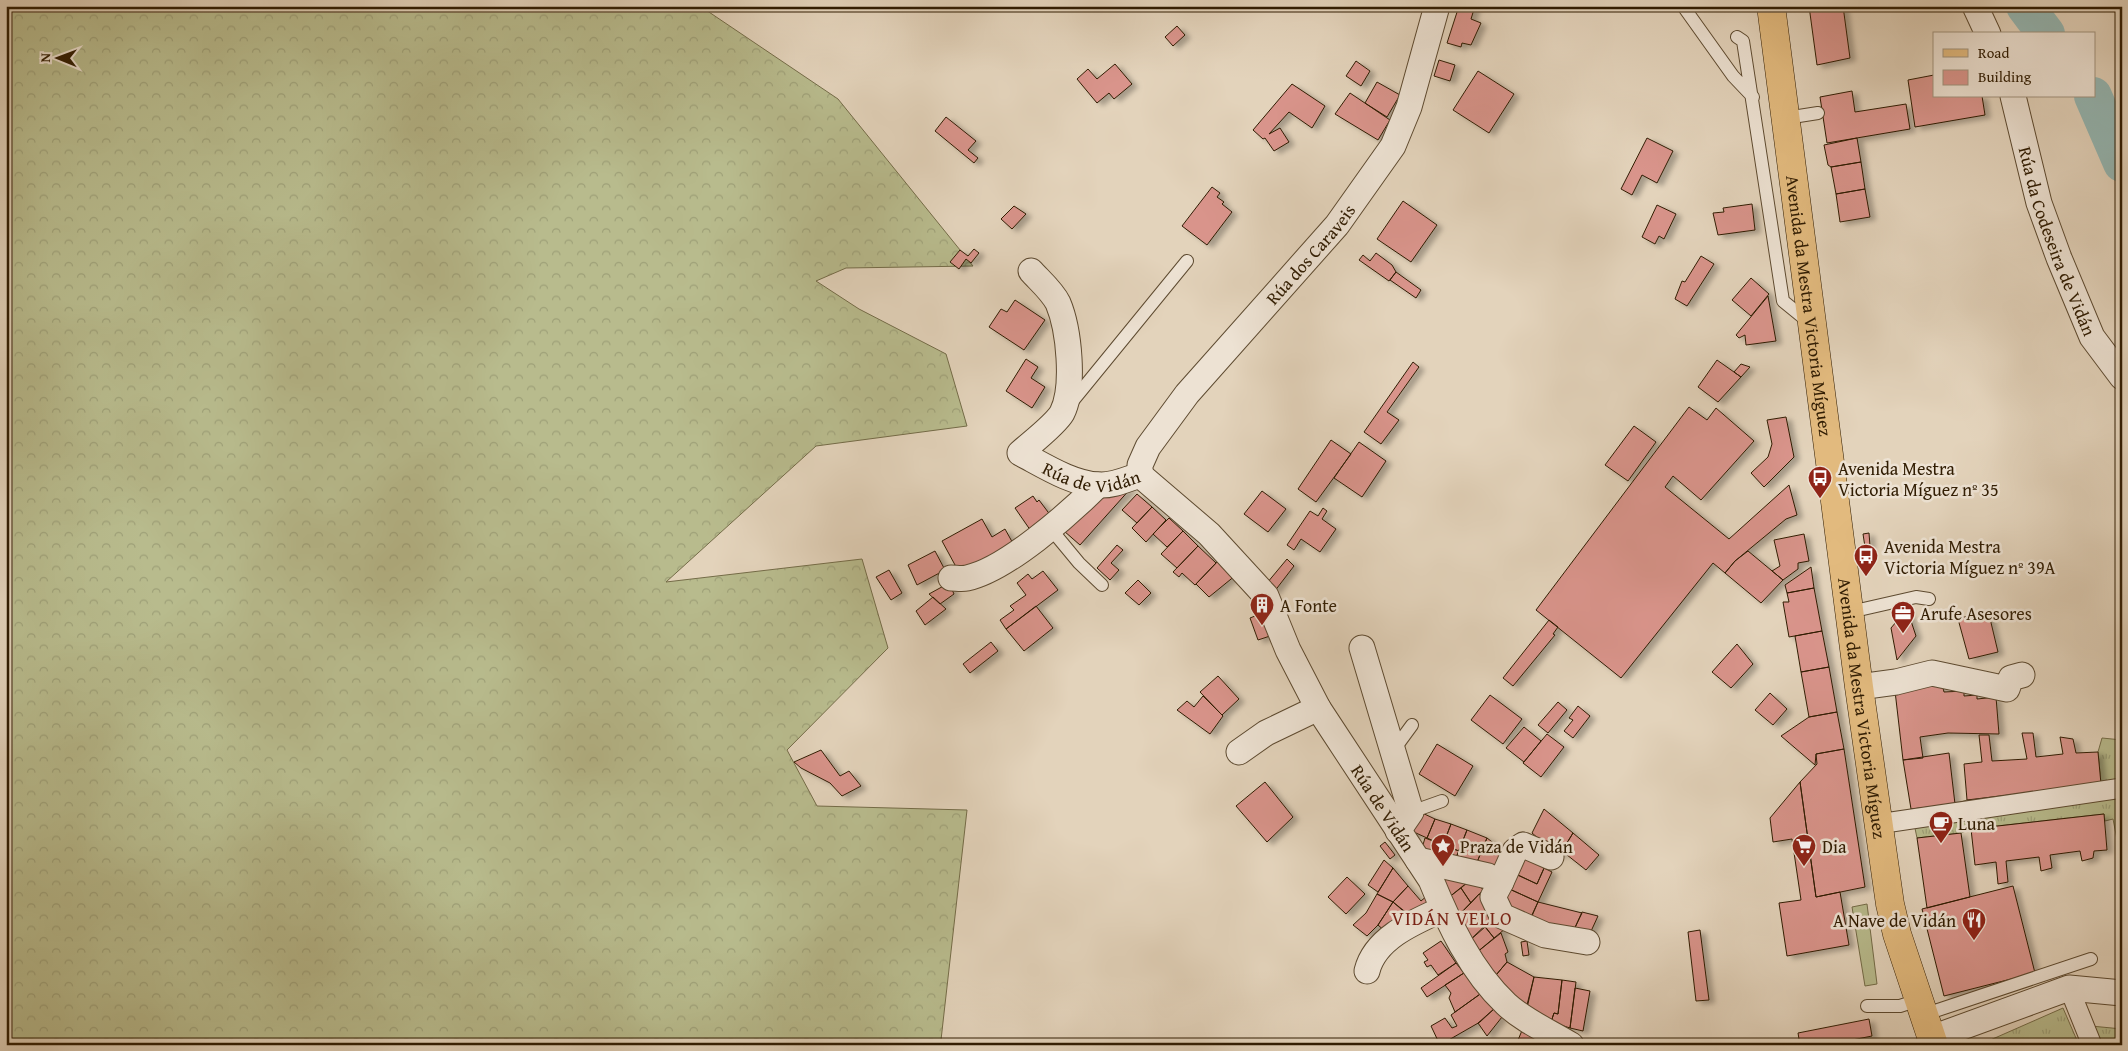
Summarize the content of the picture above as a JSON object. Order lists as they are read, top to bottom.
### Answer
{
  "streets": {
    "main road": ["Avenida da Mestra Victoria Míguez"],
    "street": ["Rúa da Codeseira de Vidán", "Rúa dos Caraveis", "Rúa de Vidán"]
  },
  "crossings": [
    ["Rúa dos Caraveis", "Rúa de Vidán"]
  ],
  "districts": ["VIDÁN VELLO"],
  "places": {
    "bus stop": ["Avenida Mestra Victoria Míguez nº 35", "Avenida Mestra Victoria Míguez nº 39A"],
    "building": ["A Fonte"],
    "office": ["Arufe Asesores"],
    "cafe": ["Luna"],
    "place": ["Praza de Vidán"],
    "supermarket": ["Dia"],
    "restaurant": ["A Nave de Vidán"]
  },
  "legend": ["Road", "Building"],
  "north": "left"
}
